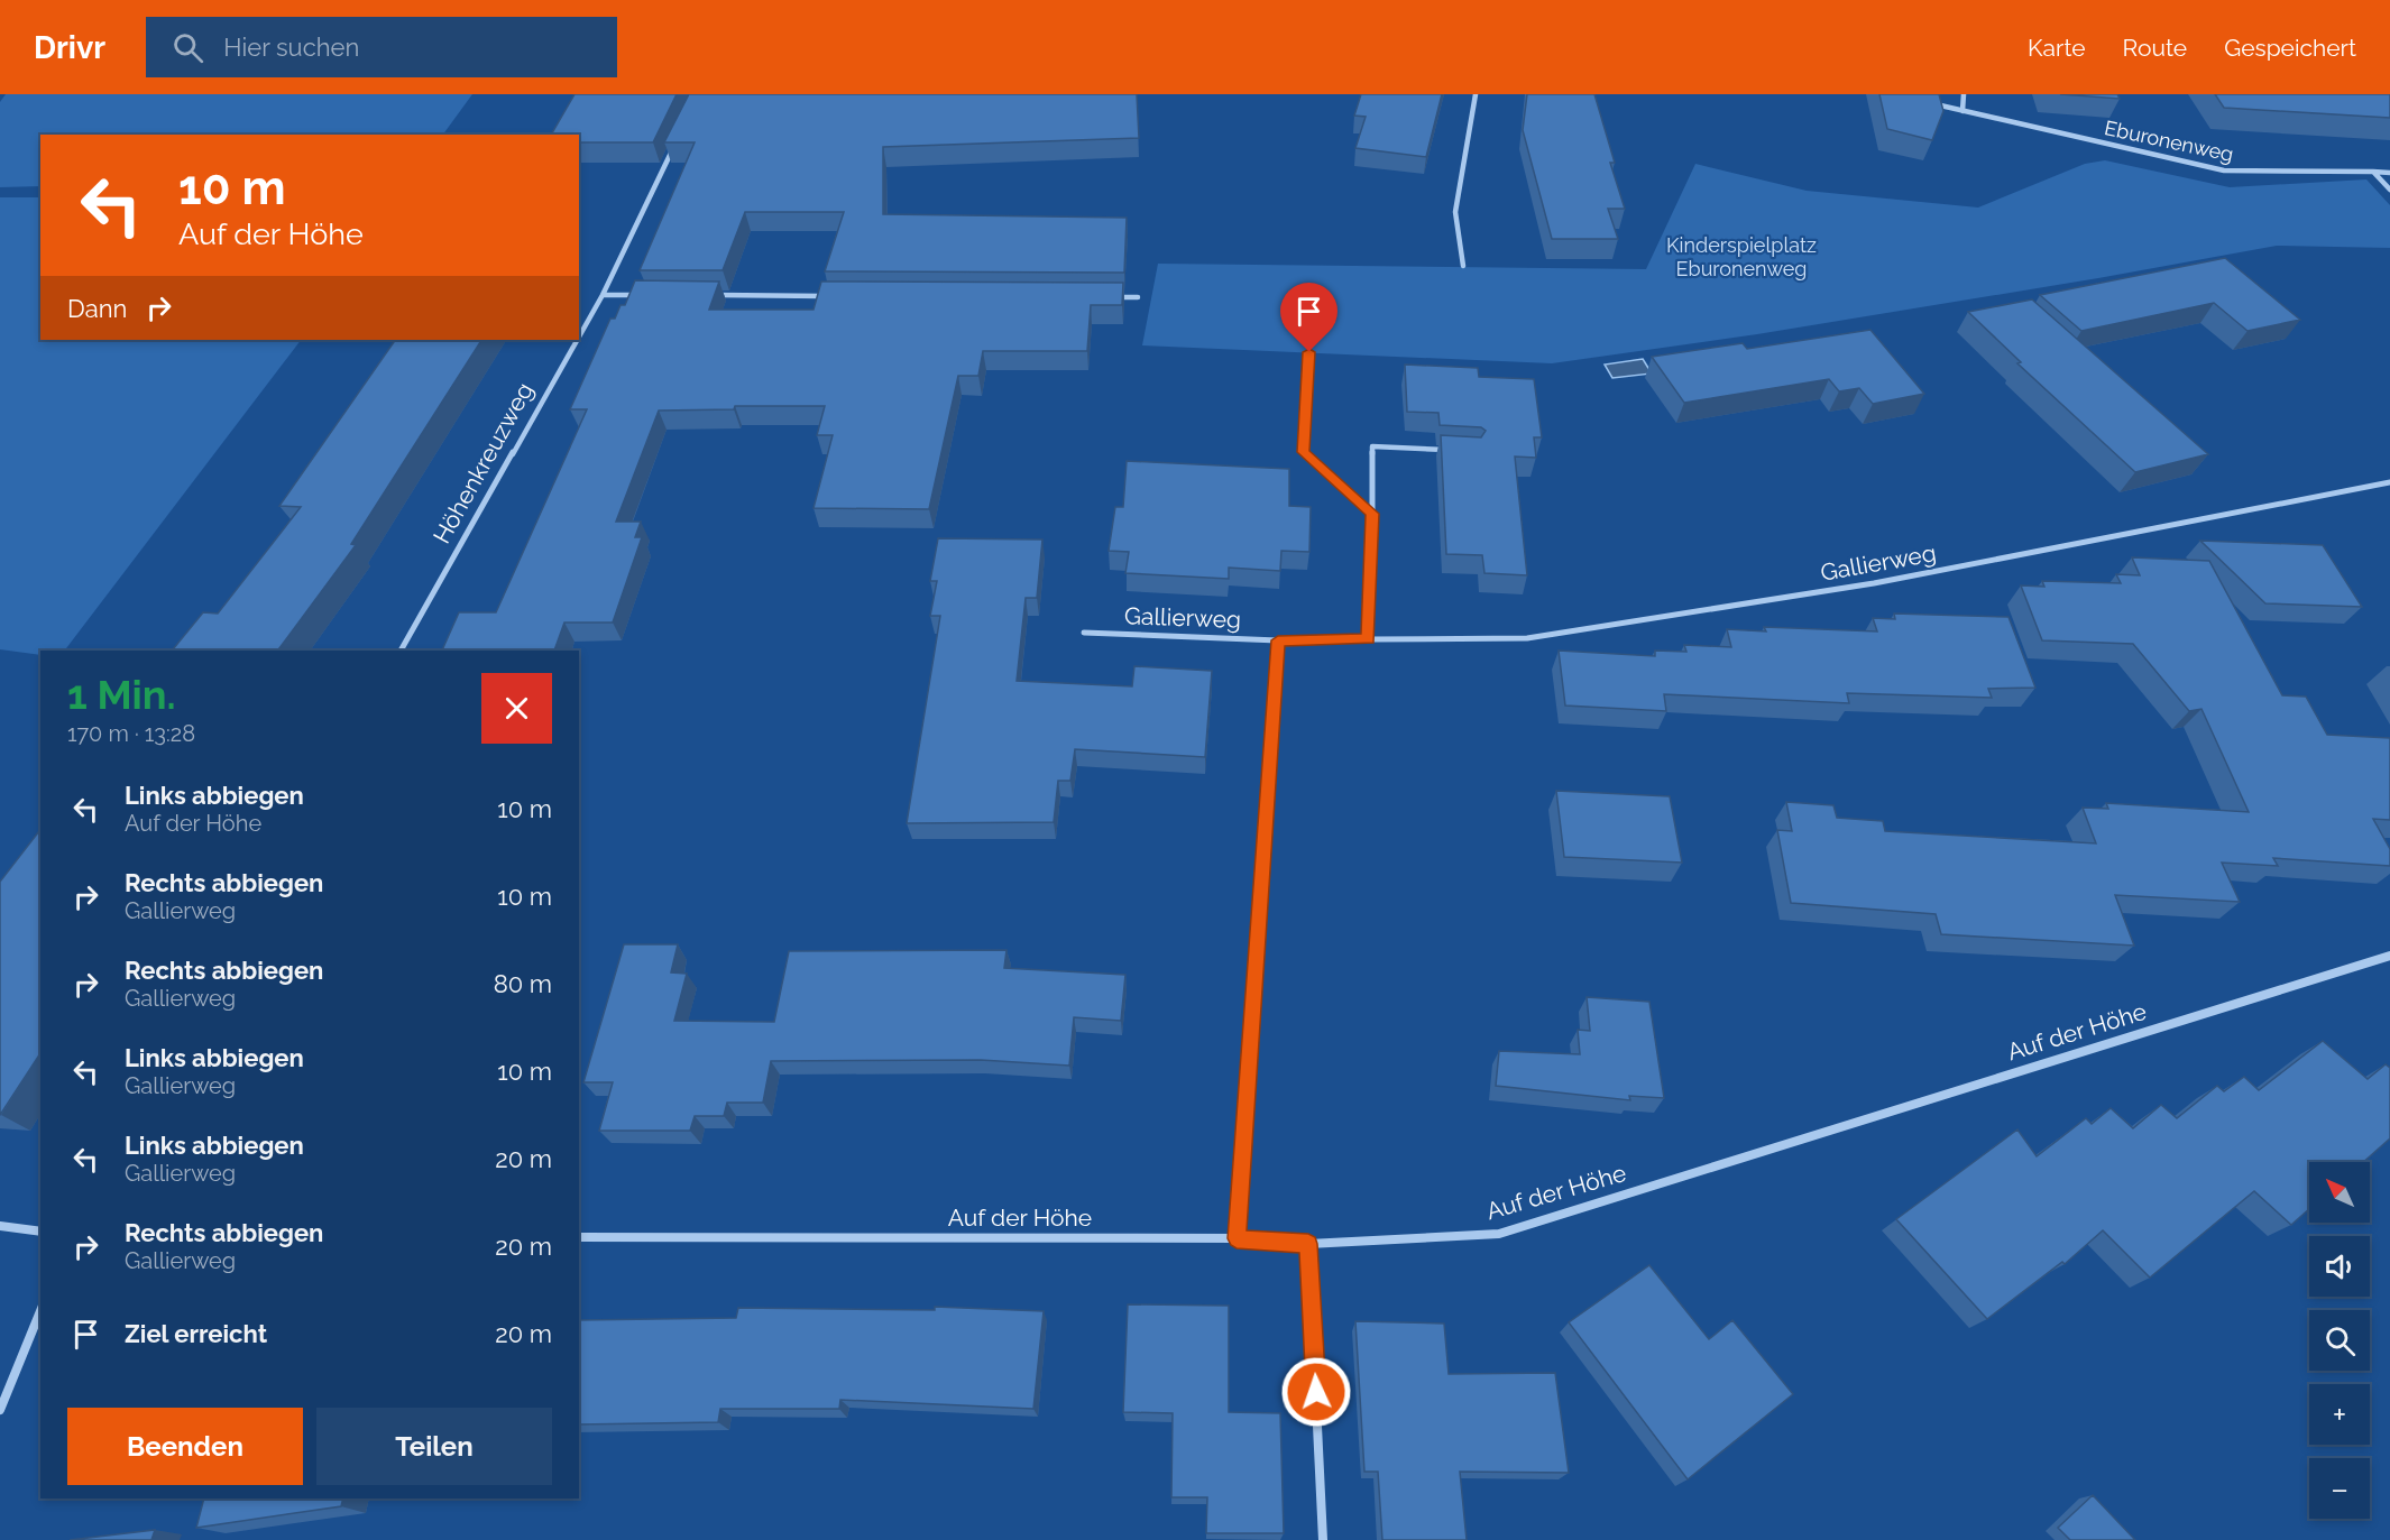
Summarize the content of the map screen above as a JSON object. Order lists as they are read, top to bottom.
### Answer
{
  "streets": {
    "street": [
      "Eburonenweg",
      "Höhenkreuzweg",
      "Gallierweg",
      "Auf der Höhe"
    ]
  },
  "parks": ["Kinderspielplatz Eburonenweg"],
  "north": "top left",
  "page": {
    "header": "Drivr",
    "search": "Hier suchen",
    "nav": ["Karte", "Route", "Gespeichert"],
    "turn": ["10 m", "Auf der Höhe"],
    "then": "Dann",
    "heading": ["1 Min.", "170 m · 13:28"],
    "list": [
      {
        "name": "Links abbiegen",
        "note": "Auf der Höhe",
        "value": "10 m"
      },
      {
        "name": "Rechts abbiegen",
        "note": "Gallierweg",
        "value": "10 m"
      },
      {
        "name": "Rechts abbiegen",
        "note": "Gallierweg",
        "value": "80 m"
      },
      {
        "name": "Links abbiegen",
        "note": "Gallierweg",
        "value": "10 m"
      },
      {
        "name": "Links abbiegen",
        "note": "Gallierweg",
        "value": "20 m"
      },
      {
        "name": "Rechts abbiegen",
        "note": "Gallierweg",
        "value": "20 m"
      },
      {
        "name": "Ziel erreicht",
        "value": "20 m"
      }
    ],
    "map_buttons": ["+", "−"],
    "buttons": ["Beenden", "Teilen"]
  }
}
